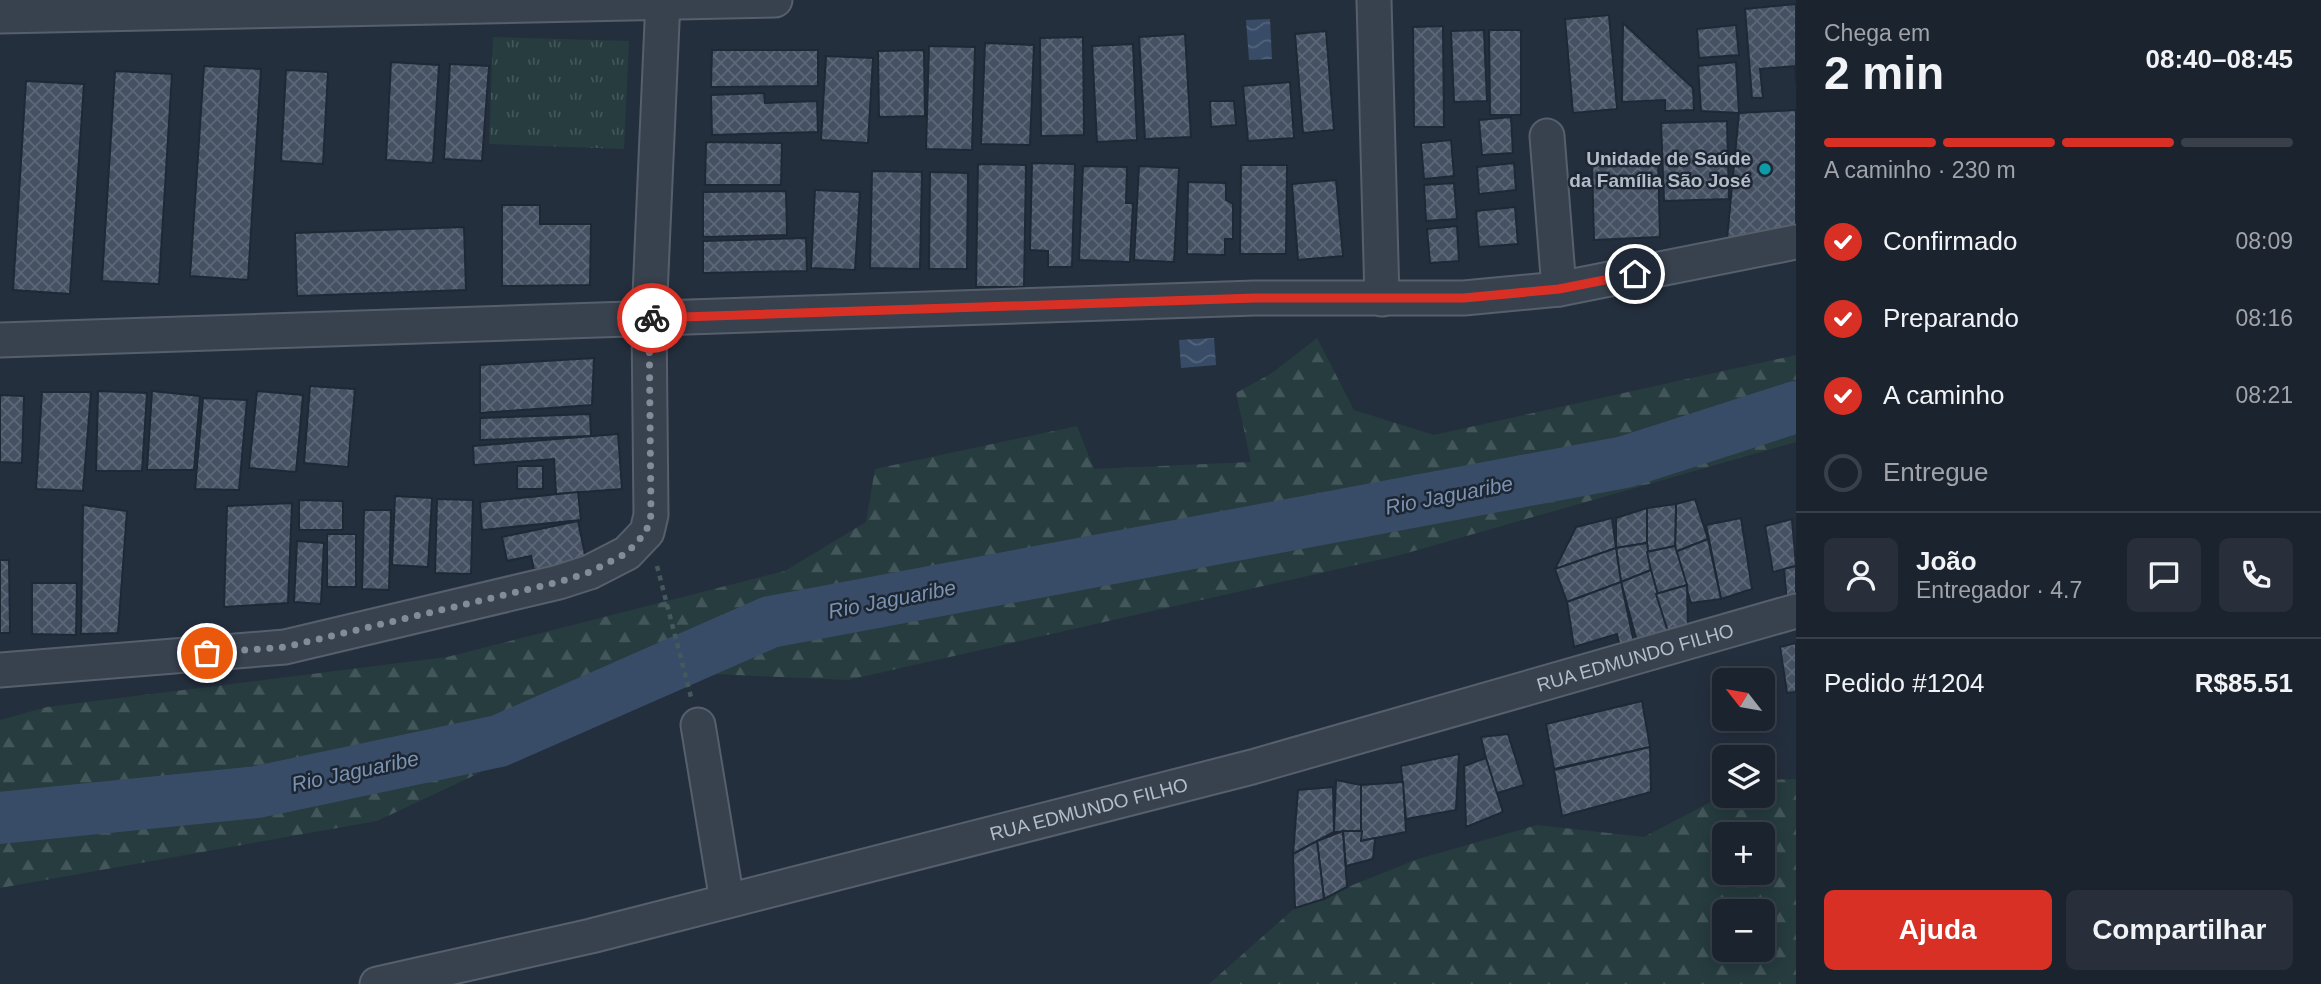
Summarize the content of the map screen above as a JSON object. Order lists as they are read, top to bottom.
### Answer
{
  "streets": {
    "street": ["RUA EDMUNDO FILHO"]
  },
  "water": ["Rio Jaguaribe"],
  "places": ["Unidade de Saúde da Família São José"],
  "north": "top left",
  "page": {
    "heading": ["2 min", "Chega em", "08:40–08:45"],
    "panel": [
      "João",
      "Entregador · 4.7",
      "Pedido #1204",
      "R$85.51"
    ],
    "bar": "A caminho · 230 m",
    "list": [
      ["Confirmado", "08:09"],
      ["Preparando", "08:16"],
      ["A caminho", "08:21"],
      "Entregue"
    ],
    "map_buttons": ["+", "−"],
    "buttons": ["Ajuda", "Compartilhar"]
  }
}
